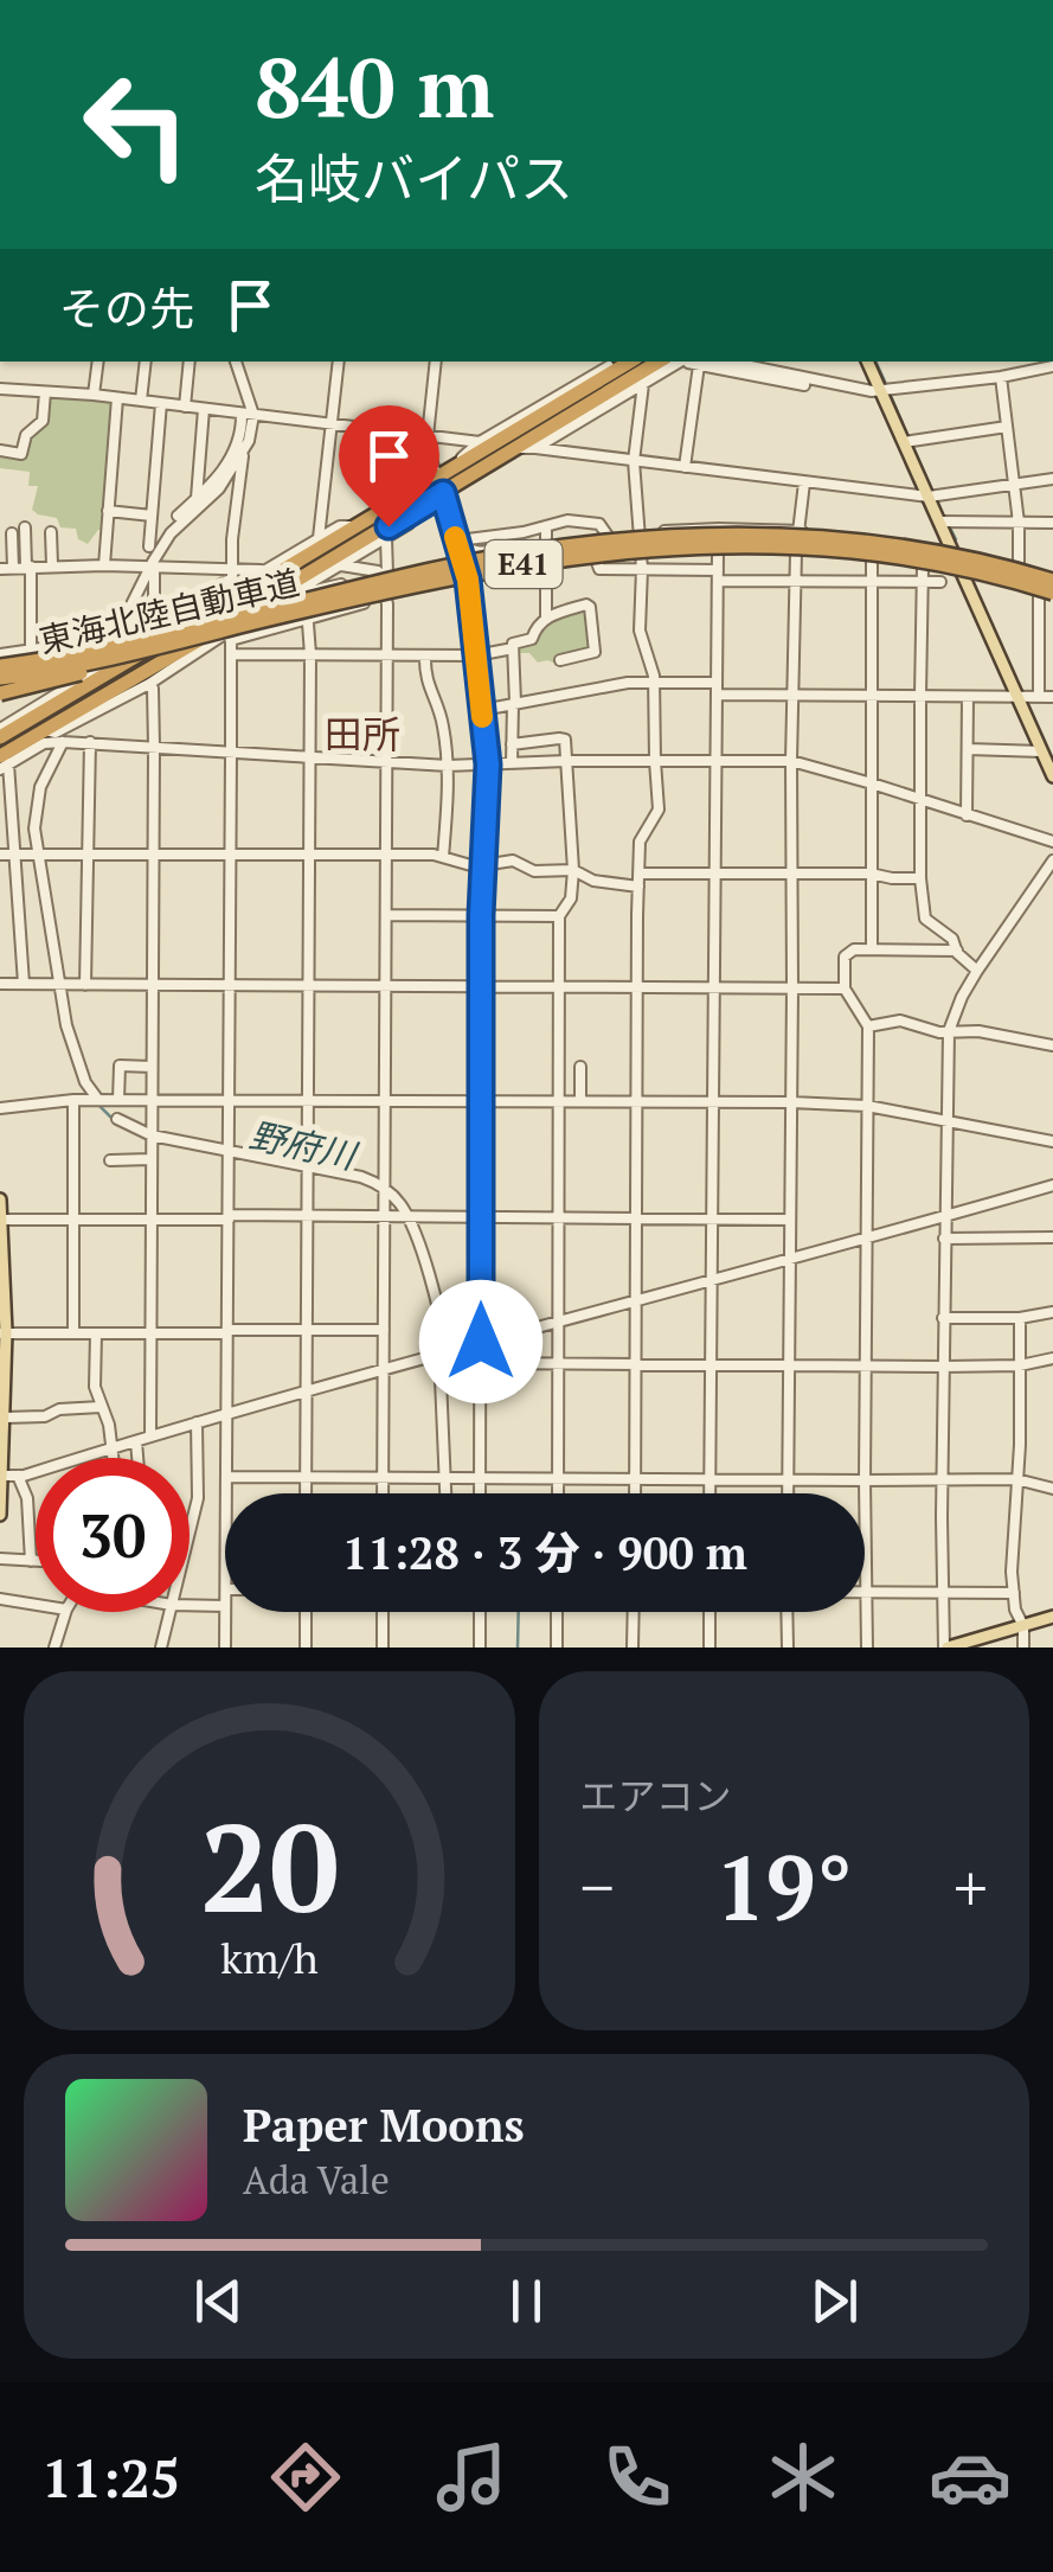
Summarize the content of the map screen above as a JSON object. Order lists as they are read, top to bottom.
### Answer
{
  "streets": {
    "highway": ["E41", "東海北陸自動車道"]
  },
  "districts": ["田所"],
  "water": ["野府川"],
  "page": {
    "turn": ["840 m", "名岐バイパス"],
    "then": "その先",
    "limit": "30",
    "trip": "11:28 · 3 分 · 900 m",
    "tile": "エアコン",
    "heat": ["−", "19°", "+"],
    "song": ["Paper Moons", "Ada Vale"],
    "tabs": "11:25",
    "gauge": ["20", "km/h"]
  }
}
